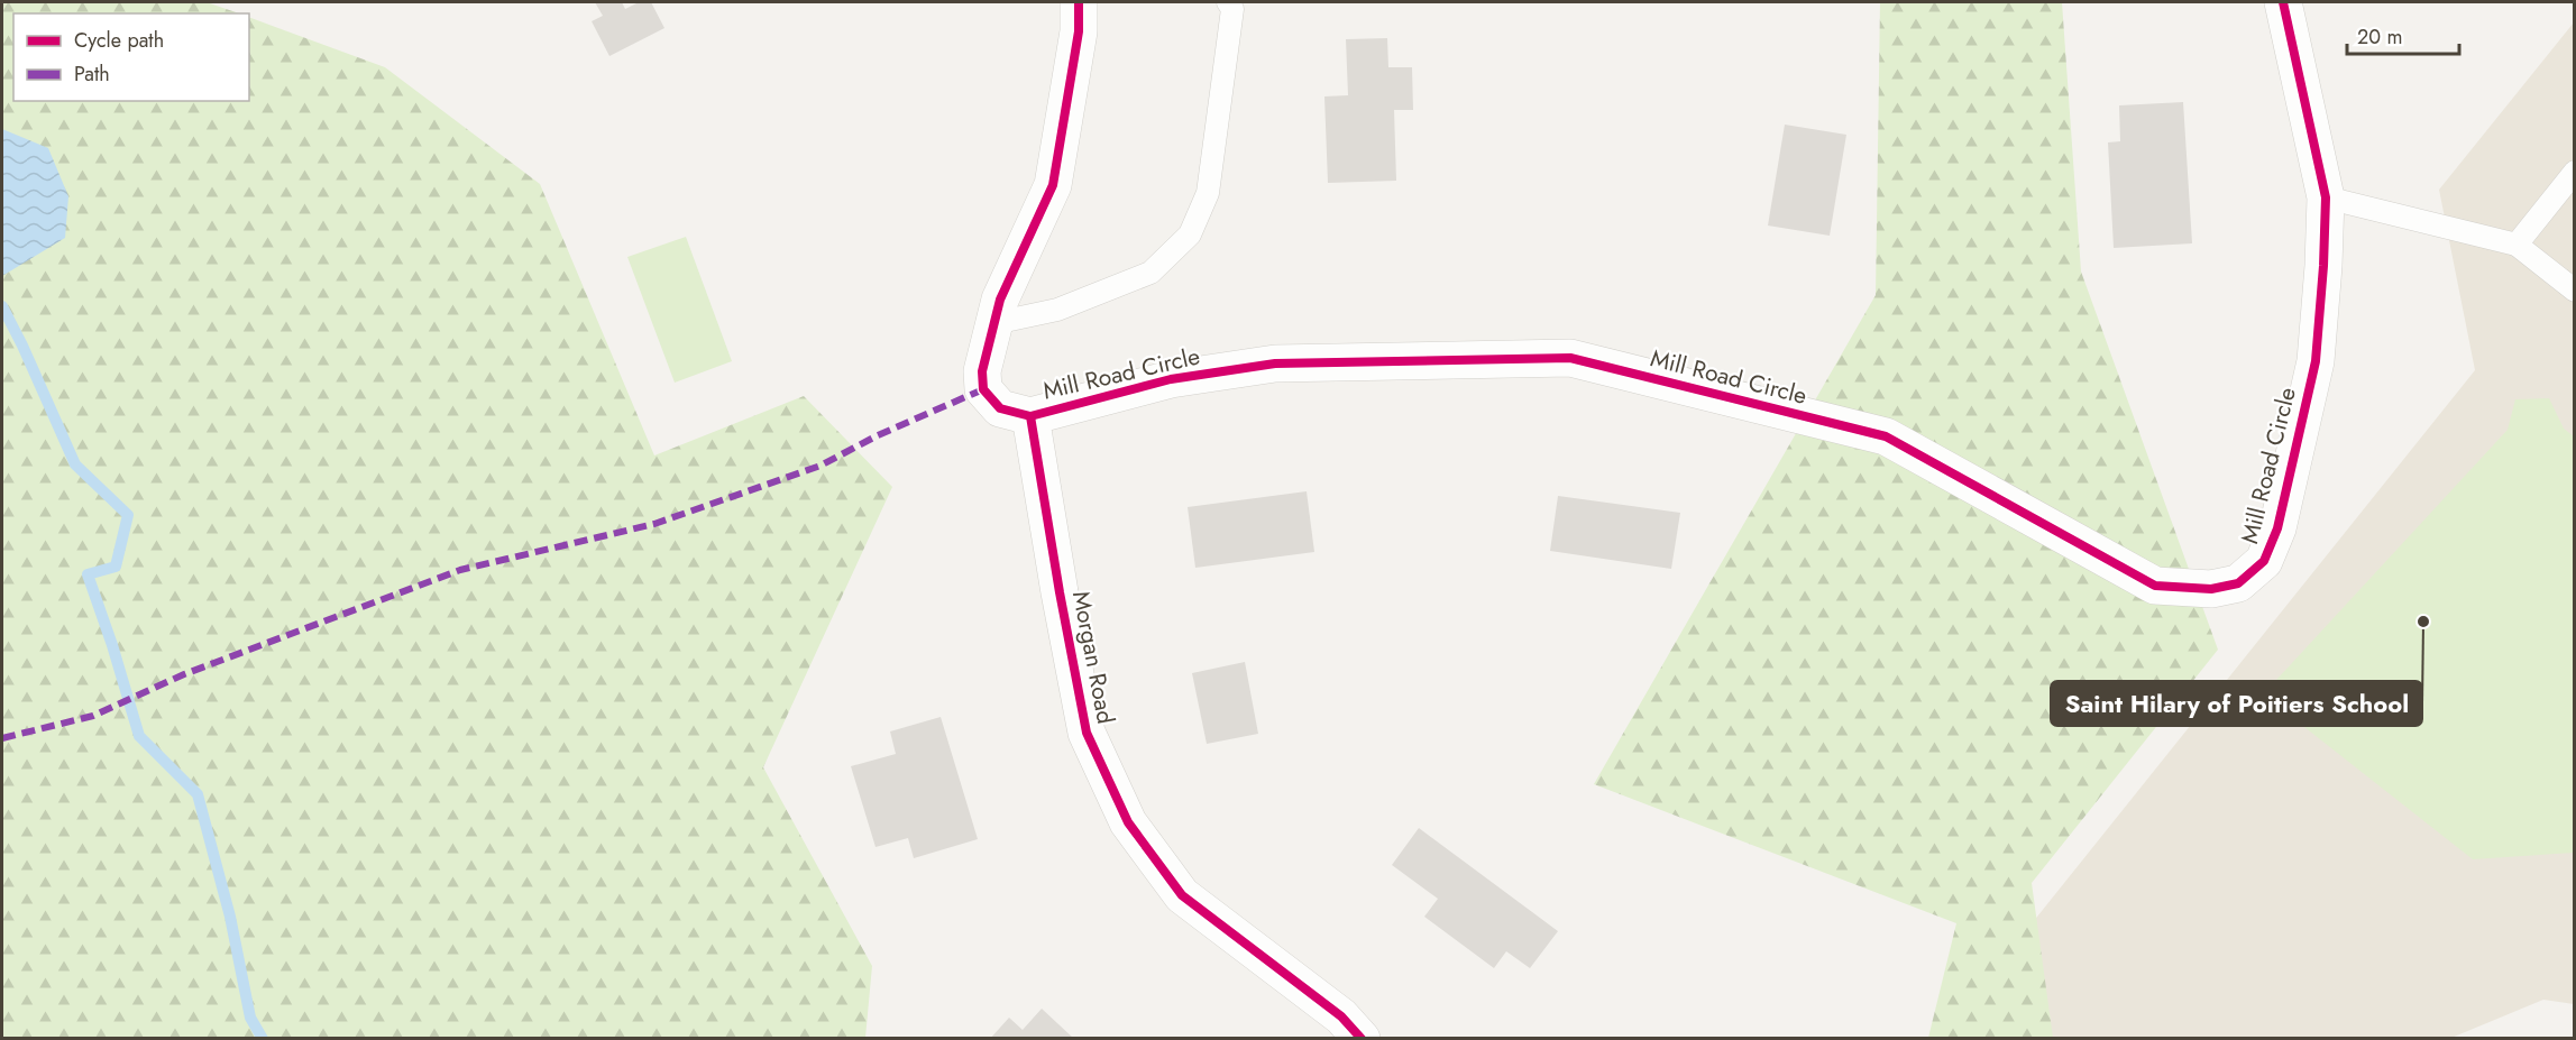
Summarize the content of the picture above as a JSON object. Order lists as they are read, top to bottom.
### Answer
{
  "streets": {
    "street": ["Mill Road Circle", "Morgan Road"]
  },
  "crossings": [
    ["Mill Road Circle", "Morgan Road"]
  ],
  "places": ["Saint Hilary of Poitiers School"],
  "legend": ["Cycle path", "Path"],
  "scale_bar": "20 m"
}
